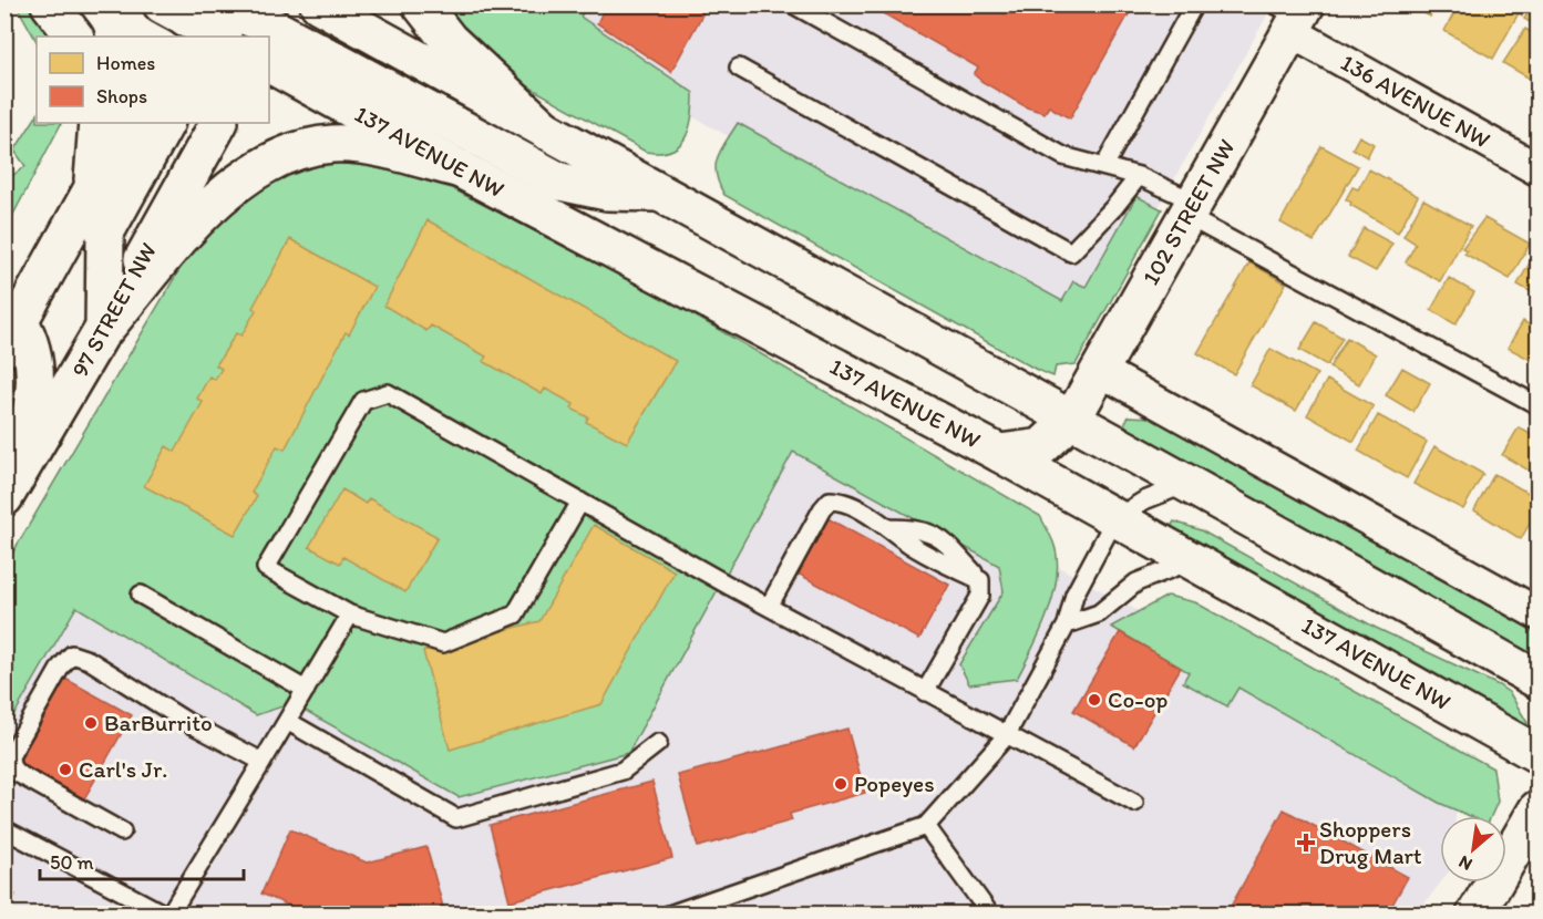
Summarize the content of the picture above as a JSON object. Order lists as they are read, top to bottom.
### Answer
{
  "streets": {
    "main road": ["137 AVENUE NW", "102 STREET NW", "97 STREET NW"],
    "street": ["136 AVENUE NW"]
  },
  "crossings": [
    ["136 AVENUE NW", "102 STREET NW"],
    ["137 AVENUE NW", "102 STREET NW"]
  ],
  "places": {
    "other": [
      "Co-op",
      "BarBurrito",
      "Carl's Jr.",
      "Popeyes"
    ],
    "health": ["Shoppers Drug Mart"]
  },
  "legend": ["Homes", "Shops"],
  "scale_bar": "50 m",
  "north": "bottom left"
}
